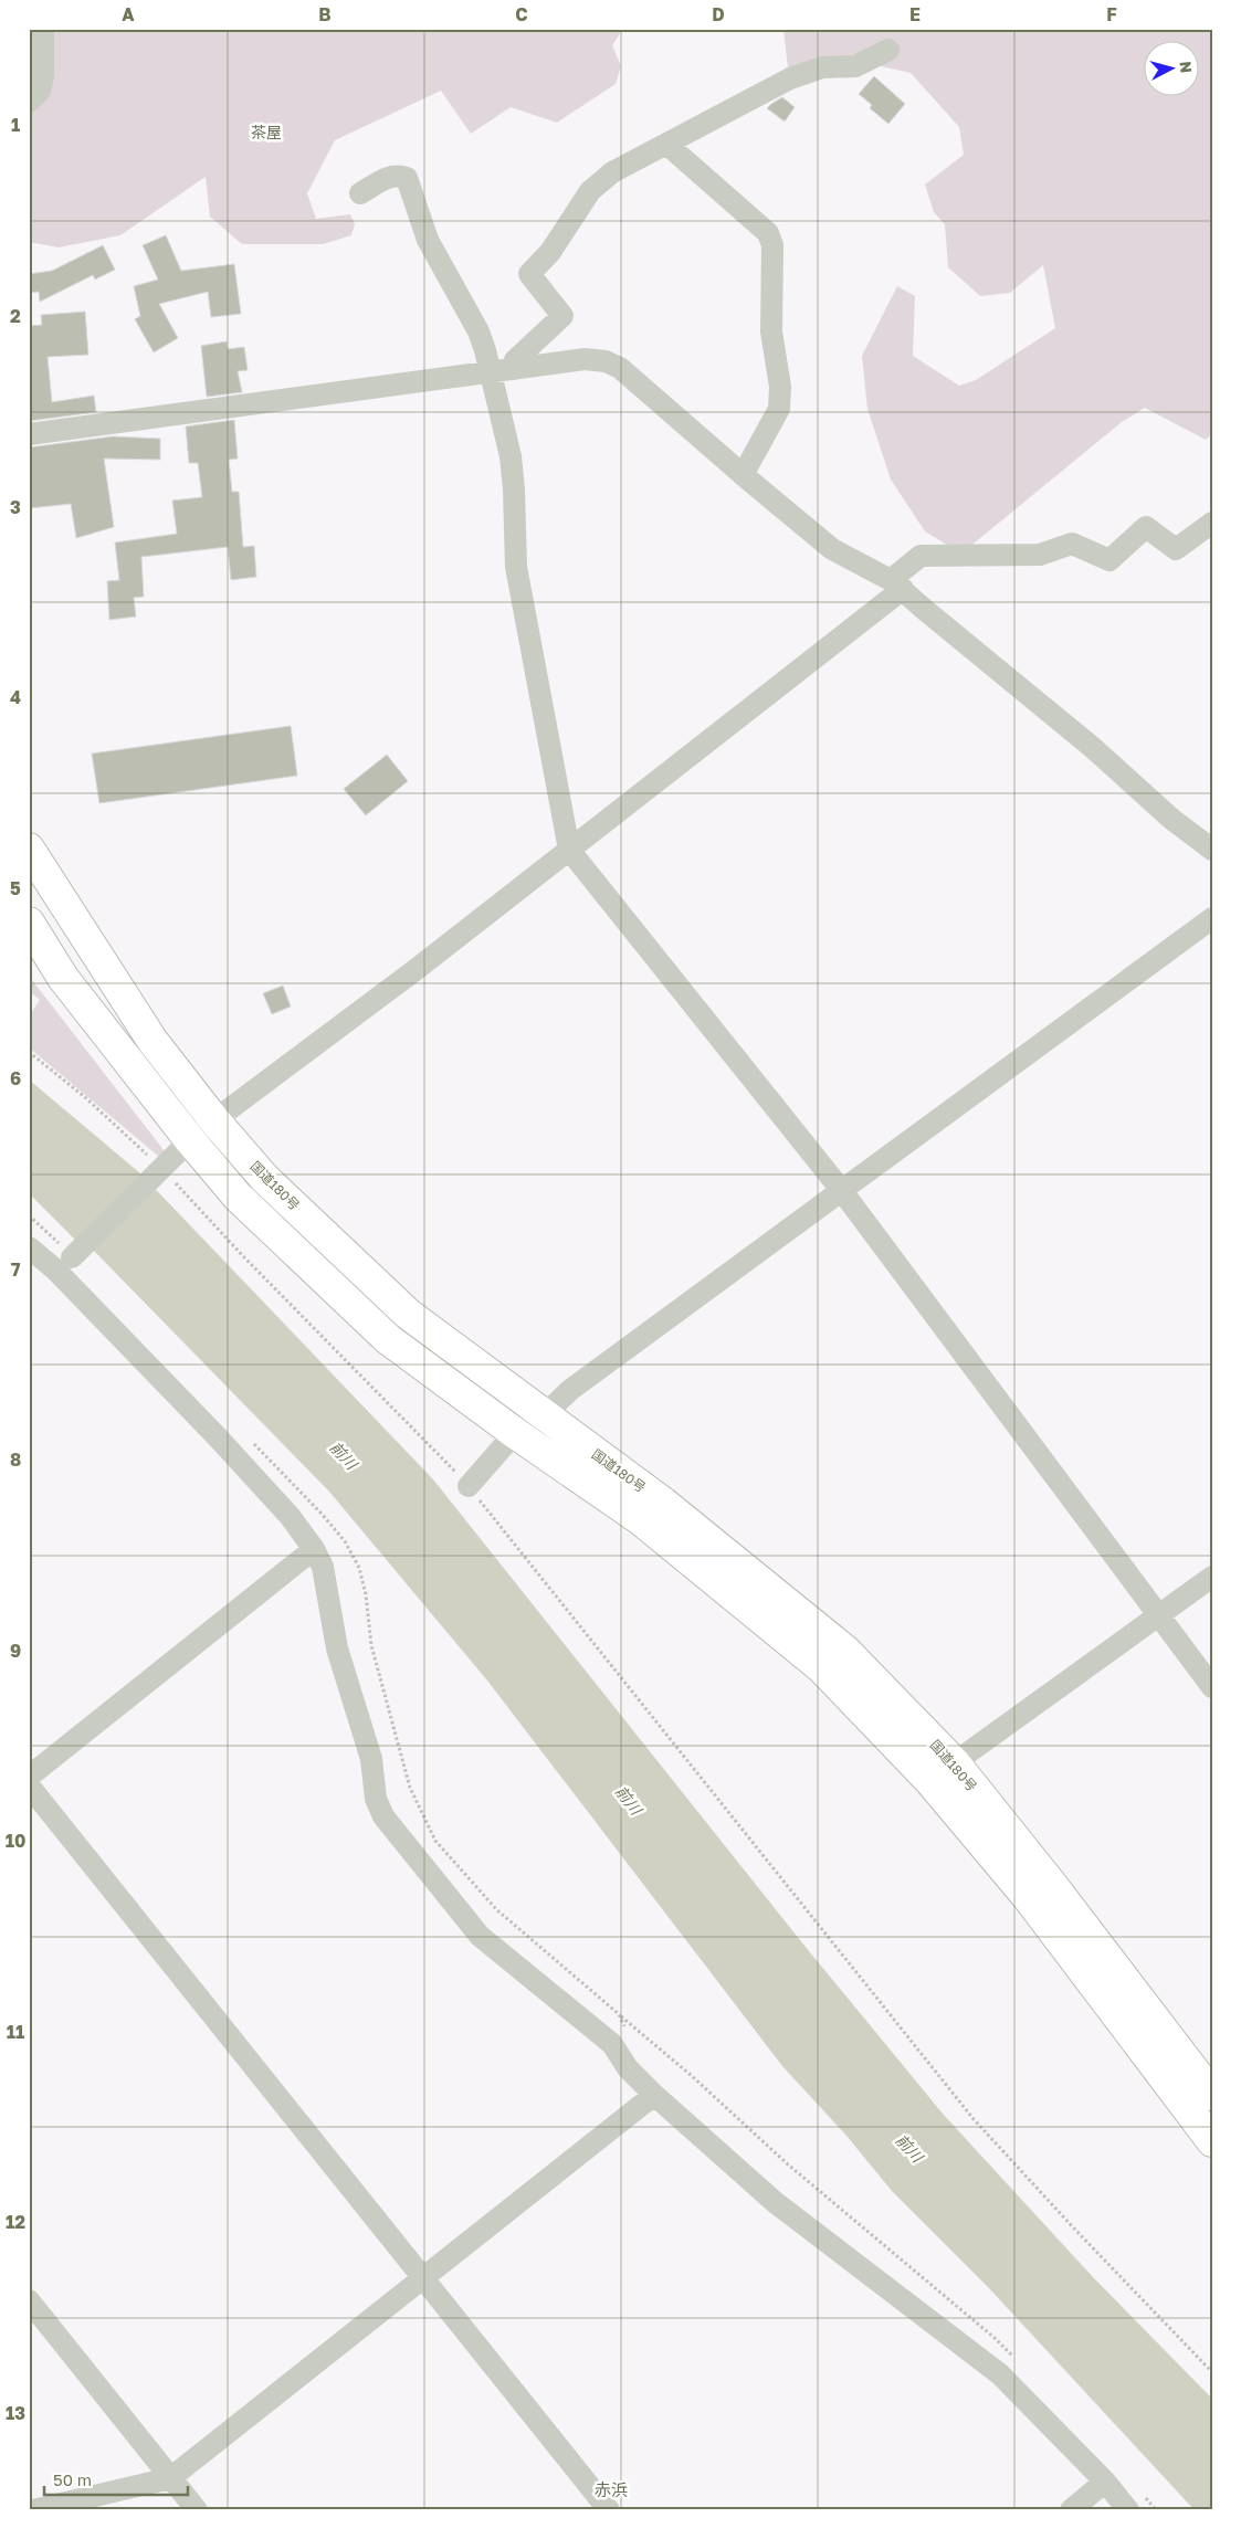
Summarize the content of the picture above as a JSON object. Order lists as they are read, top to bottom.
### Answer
{
  "streets": {
    "highway": ["国道180号"]
  },
  "districts": ["茶屋", "赤浜"],
  "water": ["前川"],
  "scale_bar": "50 m",
  "north": "right",
  "grid": {
    "columns": [
      "A",
      "B",
      "C",
      "D",
      "E",
      "F"
    ],
    "rows": [
      "1",
      "2",
      "3",
      "4",
      "5",
      "6",
      "7",
      "8",
      "9",
      "10",
      "11",
      "12",
      "13"
    ]
  }
}
